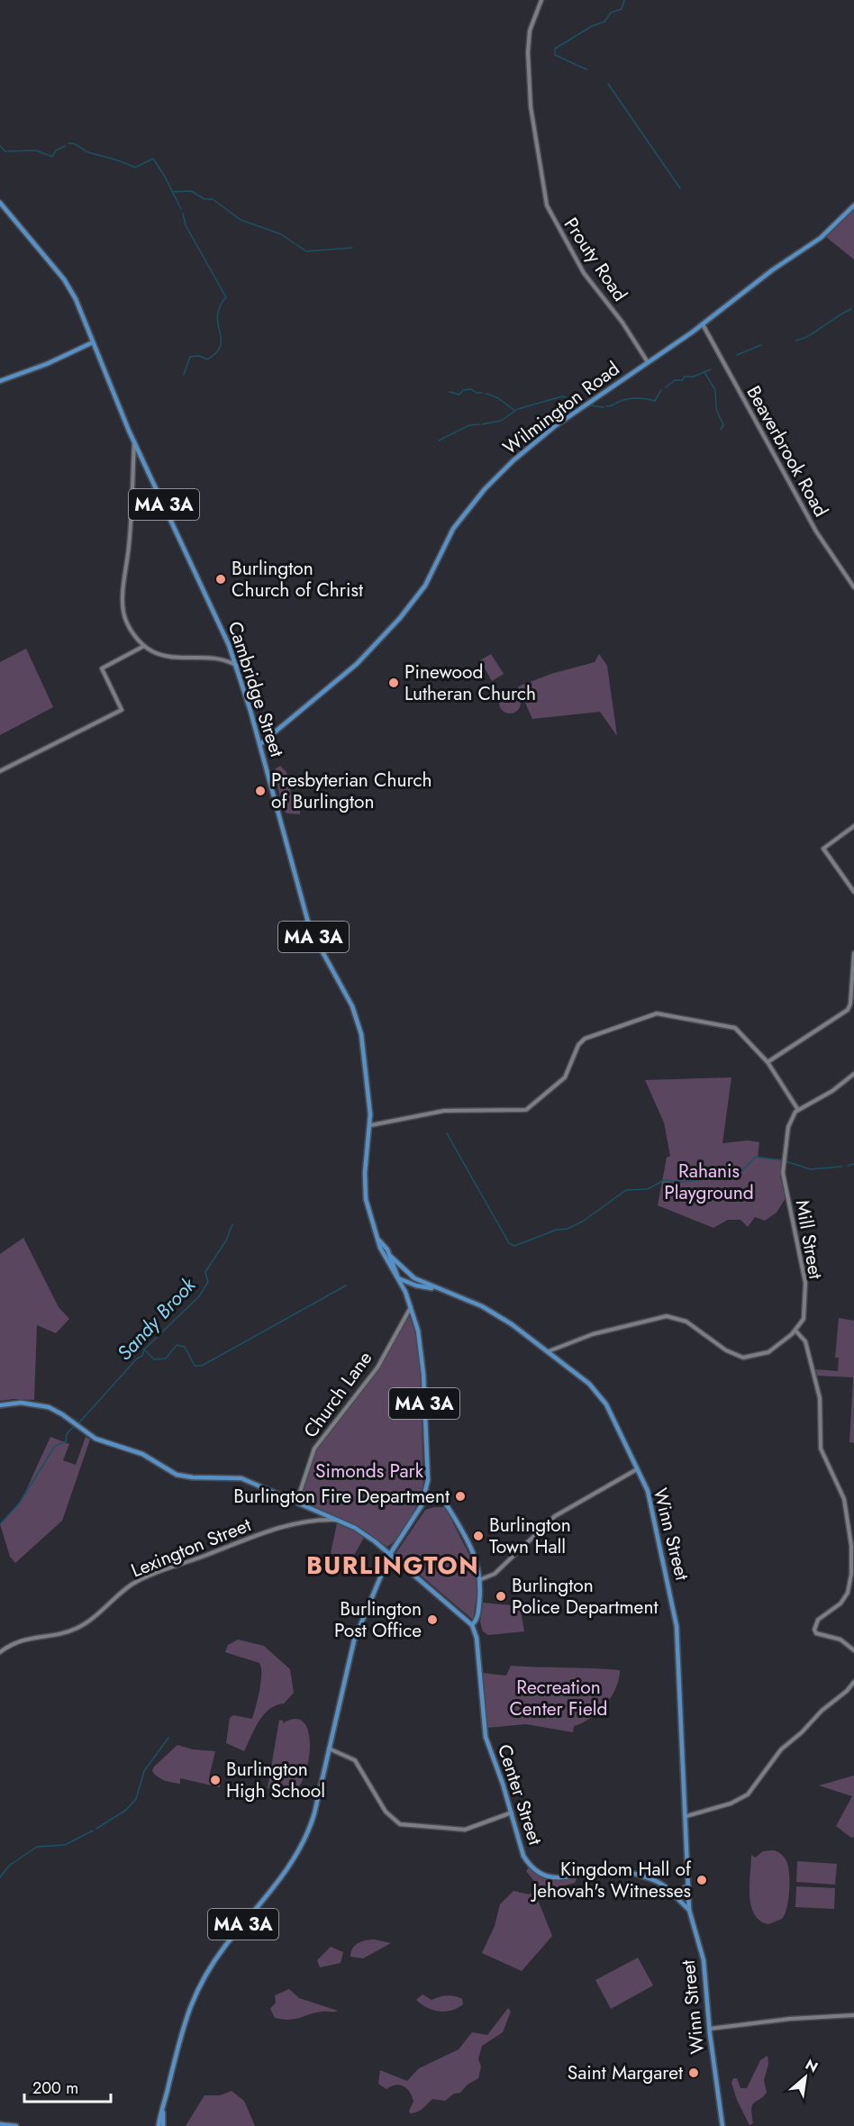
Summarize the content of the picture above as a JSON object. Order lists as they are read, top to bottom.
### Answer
{
  "streets": {
    "main road": [
      "Wilmington Road",
      "MA 3A",
      "Cambridge Street",
      "Winn Street",
      "Center Street"
    ],
    "street": [
      "Prouty Road",
      "Beaverbrook Road",
      "Mill Street",
      "Church Lane",
      "Lexington Street"
    ]
  },
  "crossings": [
    ["Prouty Road", "Wilmington Road"],
    ["Wilmington Road", "Beaverbrook Road"],
    ["Wilmington Road", "Cambridge Street"],
    ["Cambridge Street", "Church Lane"],
    ["Cambridge Street", "Winn Street"],
    ["Winn Street", "Center Street"]
  ],
  "districts": ["BURLINGTON"],
  "water": ["Sandy Brook"],
  "parks": ["Rahanis Playground", "Simonds Park", "Recreation Center Field"],
  "places": [
    "Burlington Church of Christ",
    "Pinewood Lutheran Church",
    "Presbyterian Church of Burlington",
    "Burlington Fire Department",
    "Burlington Town Hall",
    "Burlington Police Department",
    "Burlington Post Office",
    "Burlington High School",
    "Kingdom Hall of Jehovah's Witnesses",
    "Saint Margaret"
  ],
  "scale_bar": "200 m",
  "north": "top right"
}
